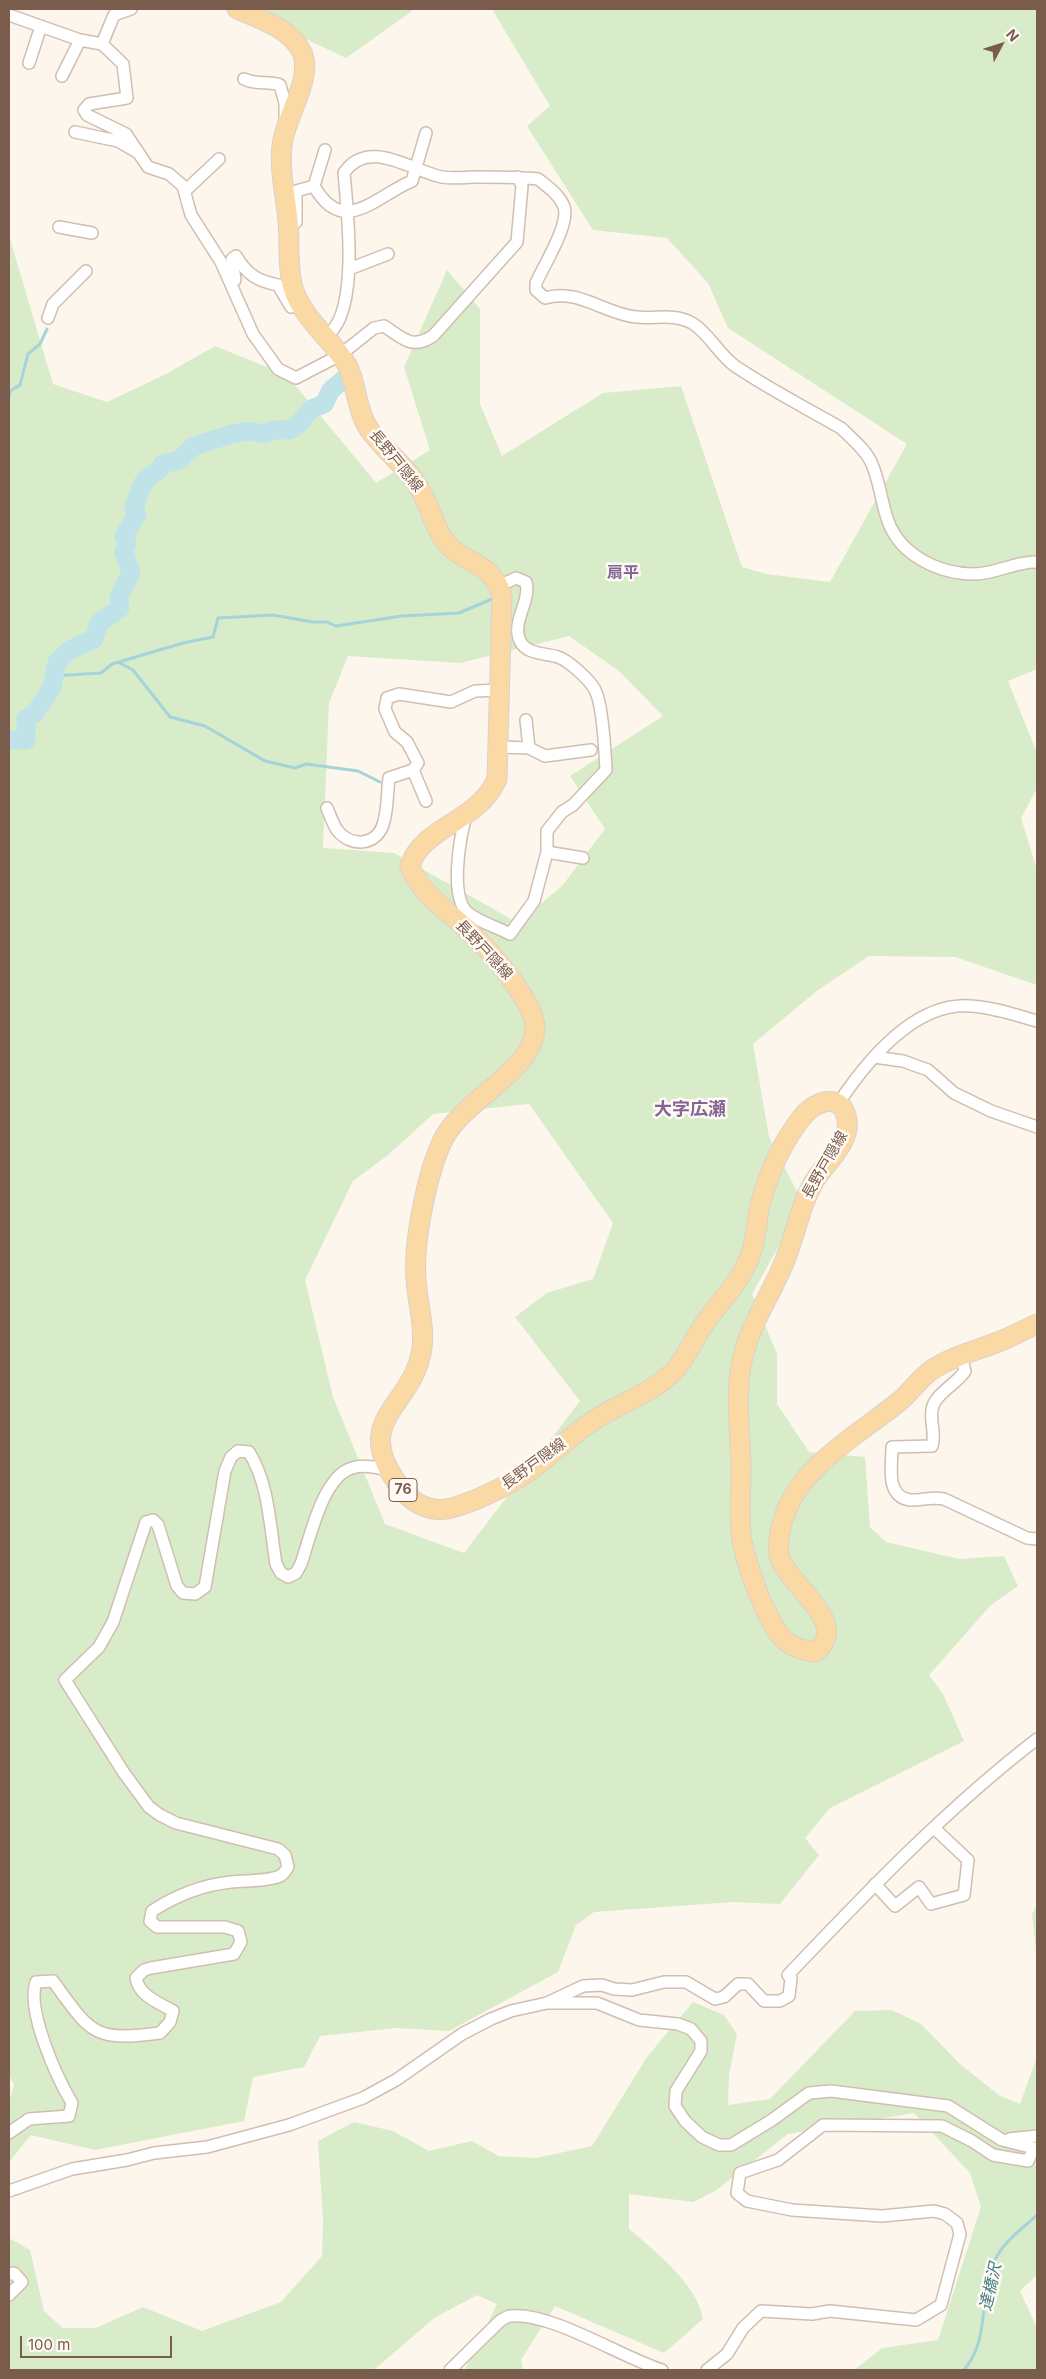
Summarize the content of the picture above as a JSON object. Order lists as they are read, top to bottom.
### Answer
{
  "streets": {
    "main road": ["長野戸隠線", "76"]
  },
  "districts": ["扇平", "大字広瀬"],
  "water": ["達橋沢"],
  "scale_bar": "100 m",
  "north": "top right"
}
